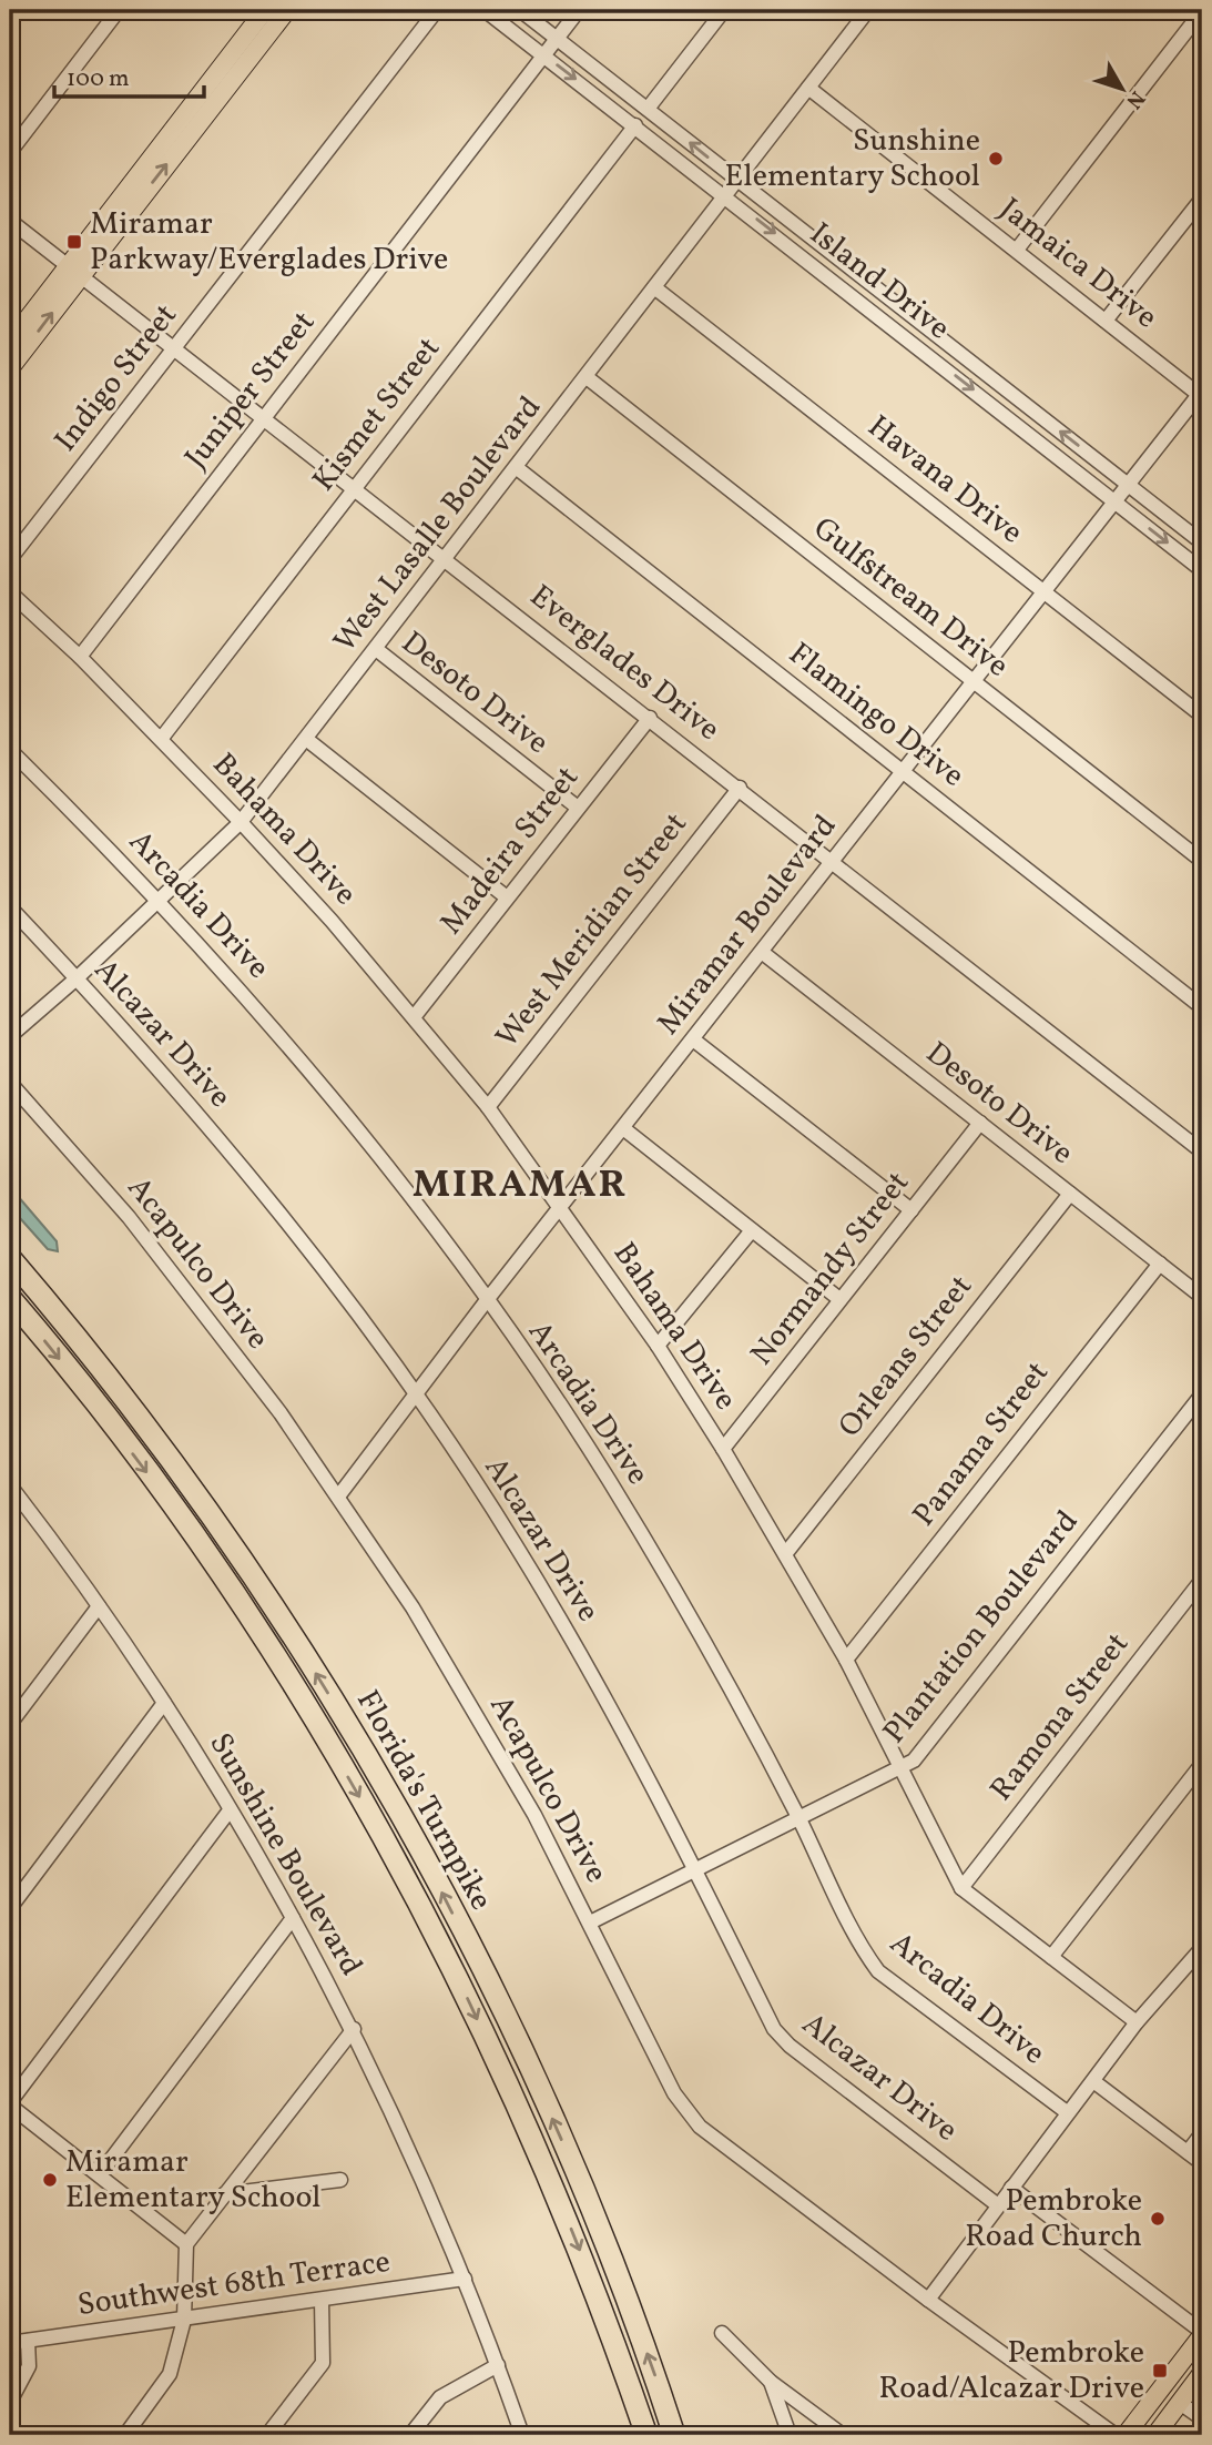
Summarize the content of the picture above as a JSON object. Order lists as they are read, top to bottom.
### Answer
{
  "streets": {
    "highway": ["Florida's Turnpike"],
    "street": [
      "Jamaica Drive",
      "Island Drive",
      "Indigo Street",
      "Juniper Street",
      "Kismet Street",
      "Havana Drive",
      "West Lasalle Boulevard",
      "Gulfstream Drive",
      "Everglades Drive",
      "Desoto Drive",
      "Flamingo Drive",
      "Bahama Drive",
      "Madeira Street",
      "Arcadia Drive",
      "Miramar Boulevard",
      "West Meridian Street",
      "Alcazar Drive",
      "Acapulco Drive",
      "Normandy Street",
      "Orleans Street",
      "Panama Street",
      "Plantation Boulevard",
      "Ramona Street",
      "Sunshine Boulevard",
      "Southwest 68th Terrace"
    ]
  },
  "crossings": [
    ["Jamaica Drive", "West Lasalle Boulevard"],
    ["Jamaica Drive", "Miramar Boulevard"],
    ["Island Drive", "Juniper Street"],
    ["Island Drive", "Kismet Street"],
    ["Island Drive", "West Lasalle Boulevard"],
    ["Island Drive", "Miramar Boulevard"],
    ["Indigo Street", "Everglades Drive"],
    ["Juniper Street", "Everglades Drive"],
    ["Juniper Street", "Bahama Drive"],
    ["Kismet Street", "Everglades Drive"],
    ["Kismet Street", "Bahama Drive"],
    ["Havana Drive", "West Lasalle Boulevard"],
    ["Havana Drive", "Miramar Boulevard"],
    ["West Lasalle Boulevard", "Gulfstream Drive"],
    ["West Lasalle Boulevard", "Everglades Drive"],
    ["West Lasalle Boulevard", "Desoto Drive"],
    ["West Lasalle Boulevard", "Flamingo Drive"],
    ["West Lasalle Boulevard", "Bahama Drive"],
    ["West Lasalle Boulevard", "Arcadia Drive"],
    ["West Lasalle Boulevard", "Alcazar Drive"],
    ["Gulfstream Drive", "Miramar Boulevard"],
    ["Everglades Drive", "Madeira Street"],
    ["Everglades Drive", "Miramar Boulevard"],
    ["Everglades Drive", "West Meridian Street"],
    ["Desoto Drive", "Madeira Street"],
    ["Desoto Drive", "Miramar Boulevard"],
    ["Desoto Drive", "Normandy Street"],
    ["Desoto Drive", "Orleans Street"],
    ["Desoto Drive", "Panama Street"],
    ["Flamingo Drive", "Miramar Boulevard"],
    ["Bahama Drive", "Madeira Street"],
    ["Bahama Drive", "Miramar Boulevard"],
    ["Bahama Drive", "West Meridian Street"],
    ["Bahama Drive", "Normandy Street"],
    ["Bahama Drive", "Orleans Street"],
    ["Bahama Drive", "Panama Street"],
    ["Bahama Drive", "Plantation Boulevard"],
    ["Bahama Drive", "Ramona Street"],
    ["Arcadia Drive", "Miramar Boulevard"],
    ["Arcadia Drive", "Plantation Boulevard"],
    ["Miramar Boulevard", "Alcazar Drive"],
    ["Miramar Boulevard", "Acapulco Drive"],
    ["Alcazar Drive", "Plantation Boulevard"],
    ["Acapulco Drive", "Plantation Boulevard"],
    ["Sunshine Boulevard", "Southwest 68th Terrace"]
  ],
  "districts": ["MIRAMAR"],
  "places": {
    "other": ["Sunshine Elementary School", "Miramar Elementary School", "Pembroke Road Church"],
    "transit": ["Miramar Parkway/Everglades Drive", "Pembroke Road/Alcazar Drive"]
  },
  "scale_bar": "100 m",
  "north": "bottom right"
}
